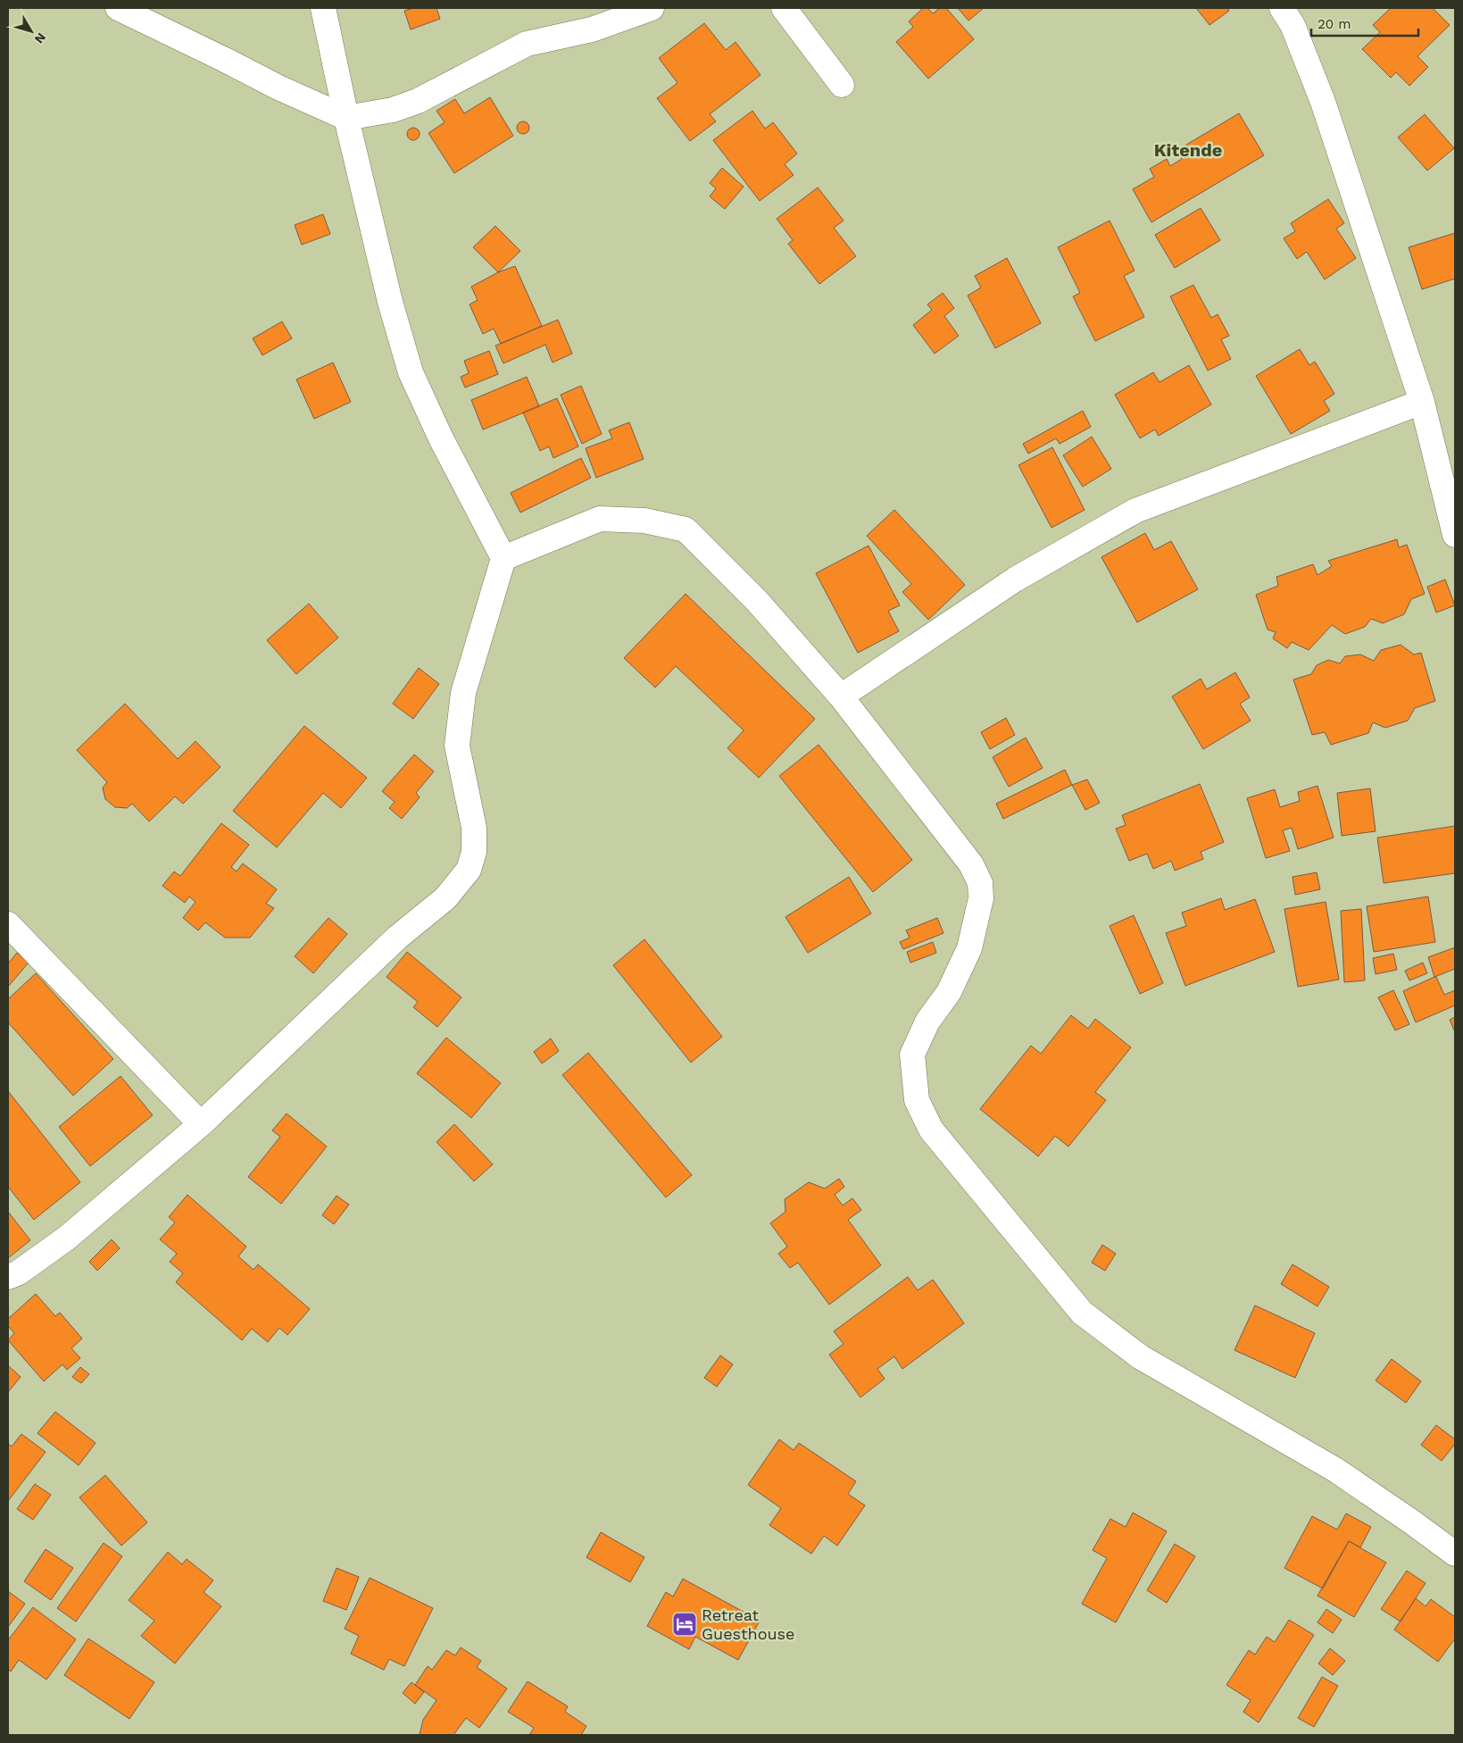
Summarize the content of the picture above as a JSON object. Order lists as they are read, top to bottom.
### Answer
{
  "districts": ["Kitende"],
  "places": {
    "hotel": ["Retreat Guesthouse"]
  },
  "scale_bar": "20 m",
  "north": "bottom right"
}
